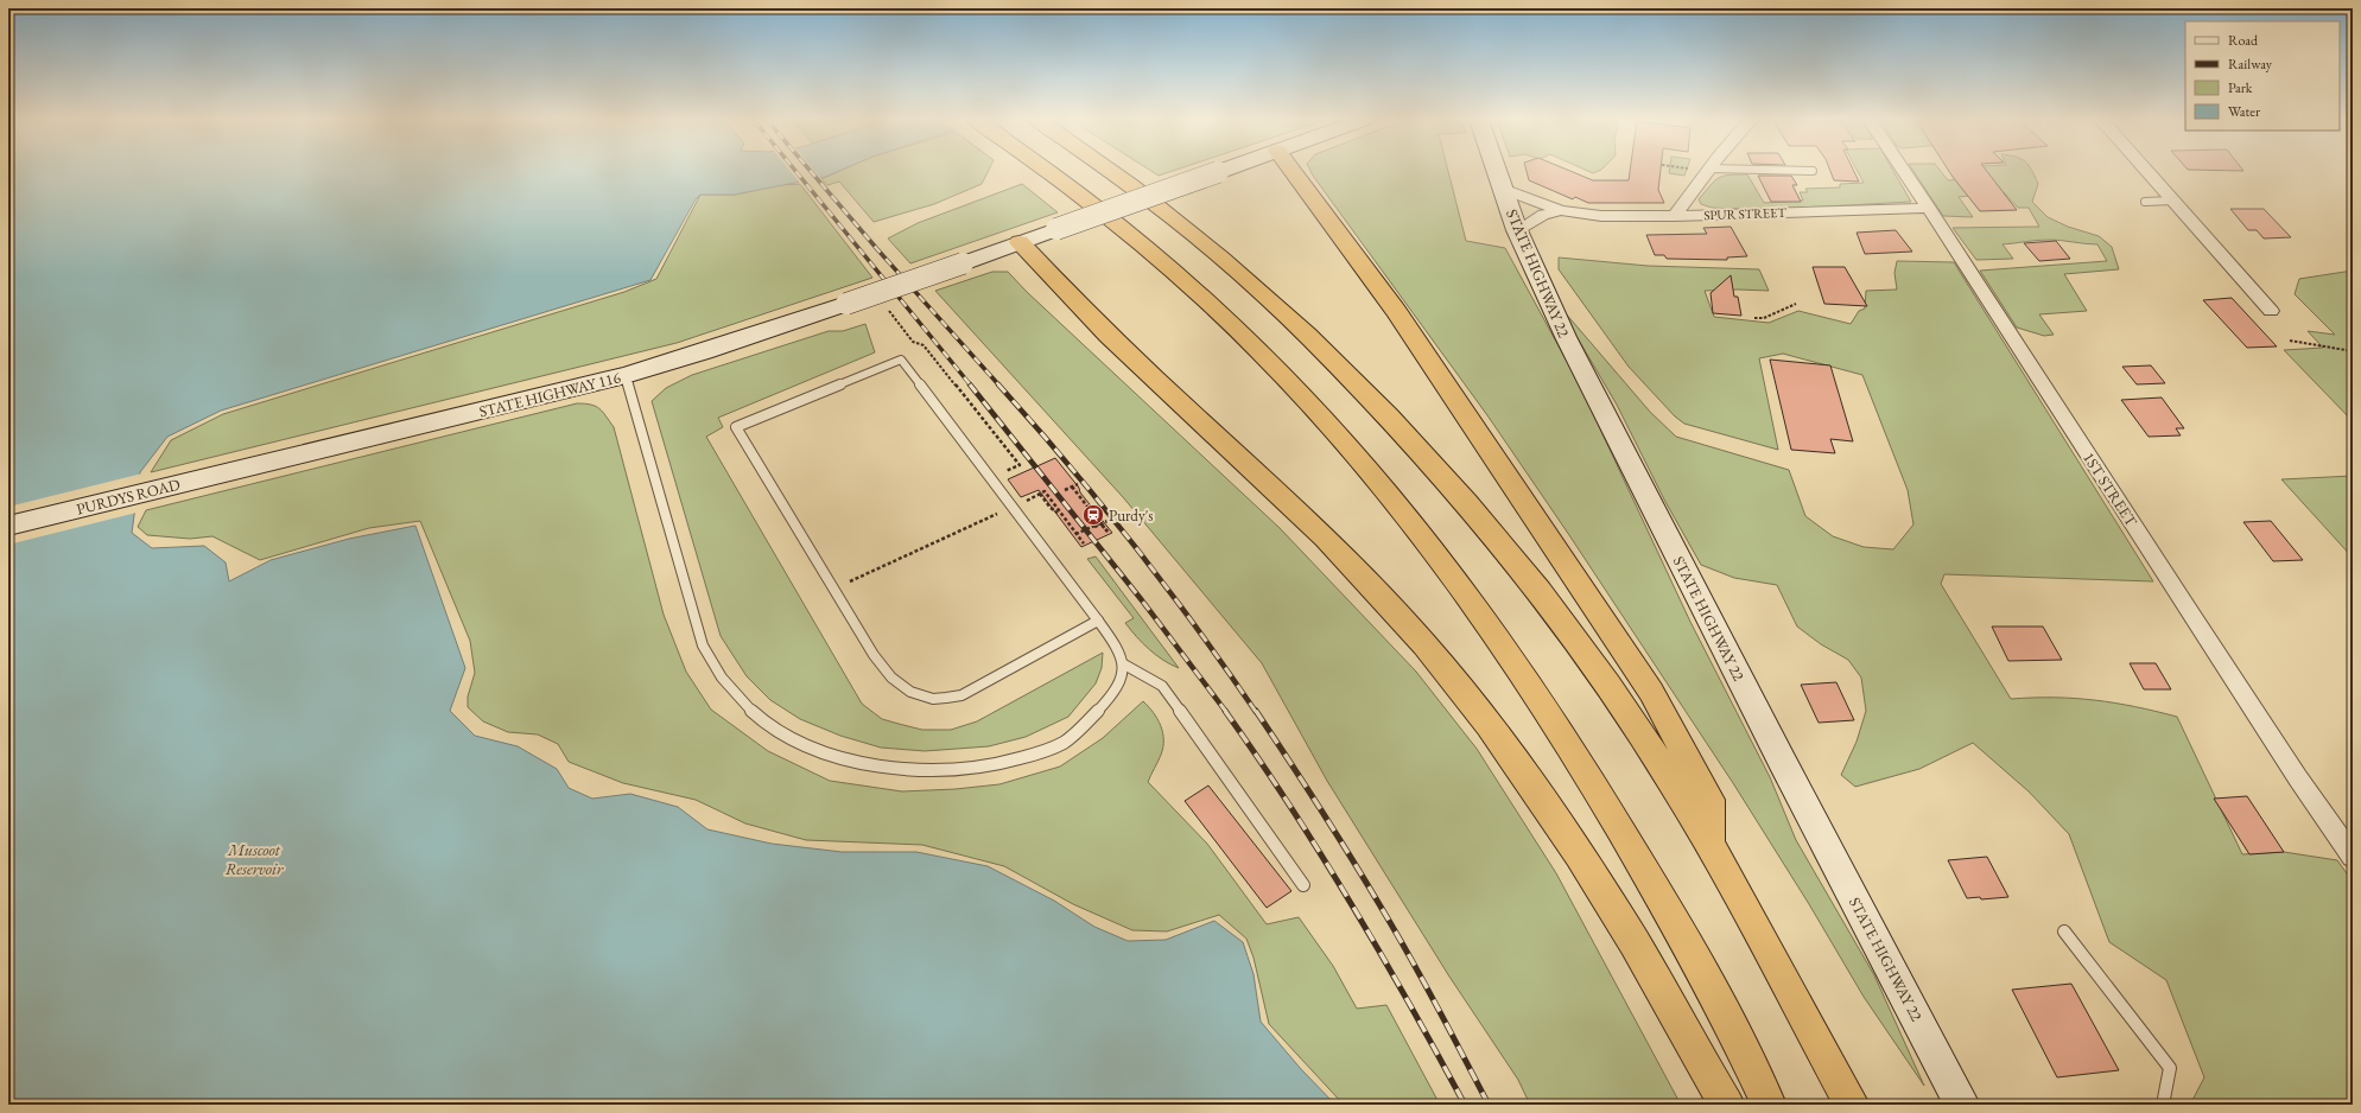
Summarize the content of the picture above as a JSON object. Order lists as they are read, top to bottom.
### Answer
{
  "streets": {
    "main road": ["STATE HIGHWAY 22", "STATE HIGHWAY 116", "PURDYS ROAD"],
    "street": ["SPUR STREET", "1ST STREET"]
  },
  "crossings": [
    ["SPUR STREET", "STATE HIGHWAY 22"],
    ["SPUR STREET", "1ST STREET"],
    ["STATE HIGHWAY 116", "PURDYS ROAD"]
  ],
  "water": ["Muscoot Reservoir"],
  "places": {
    "station": ["Purdy's"]
  },
  "legend": [
    "Road",
    "Railway",
    "Park",
    "Water"
  ]
}
